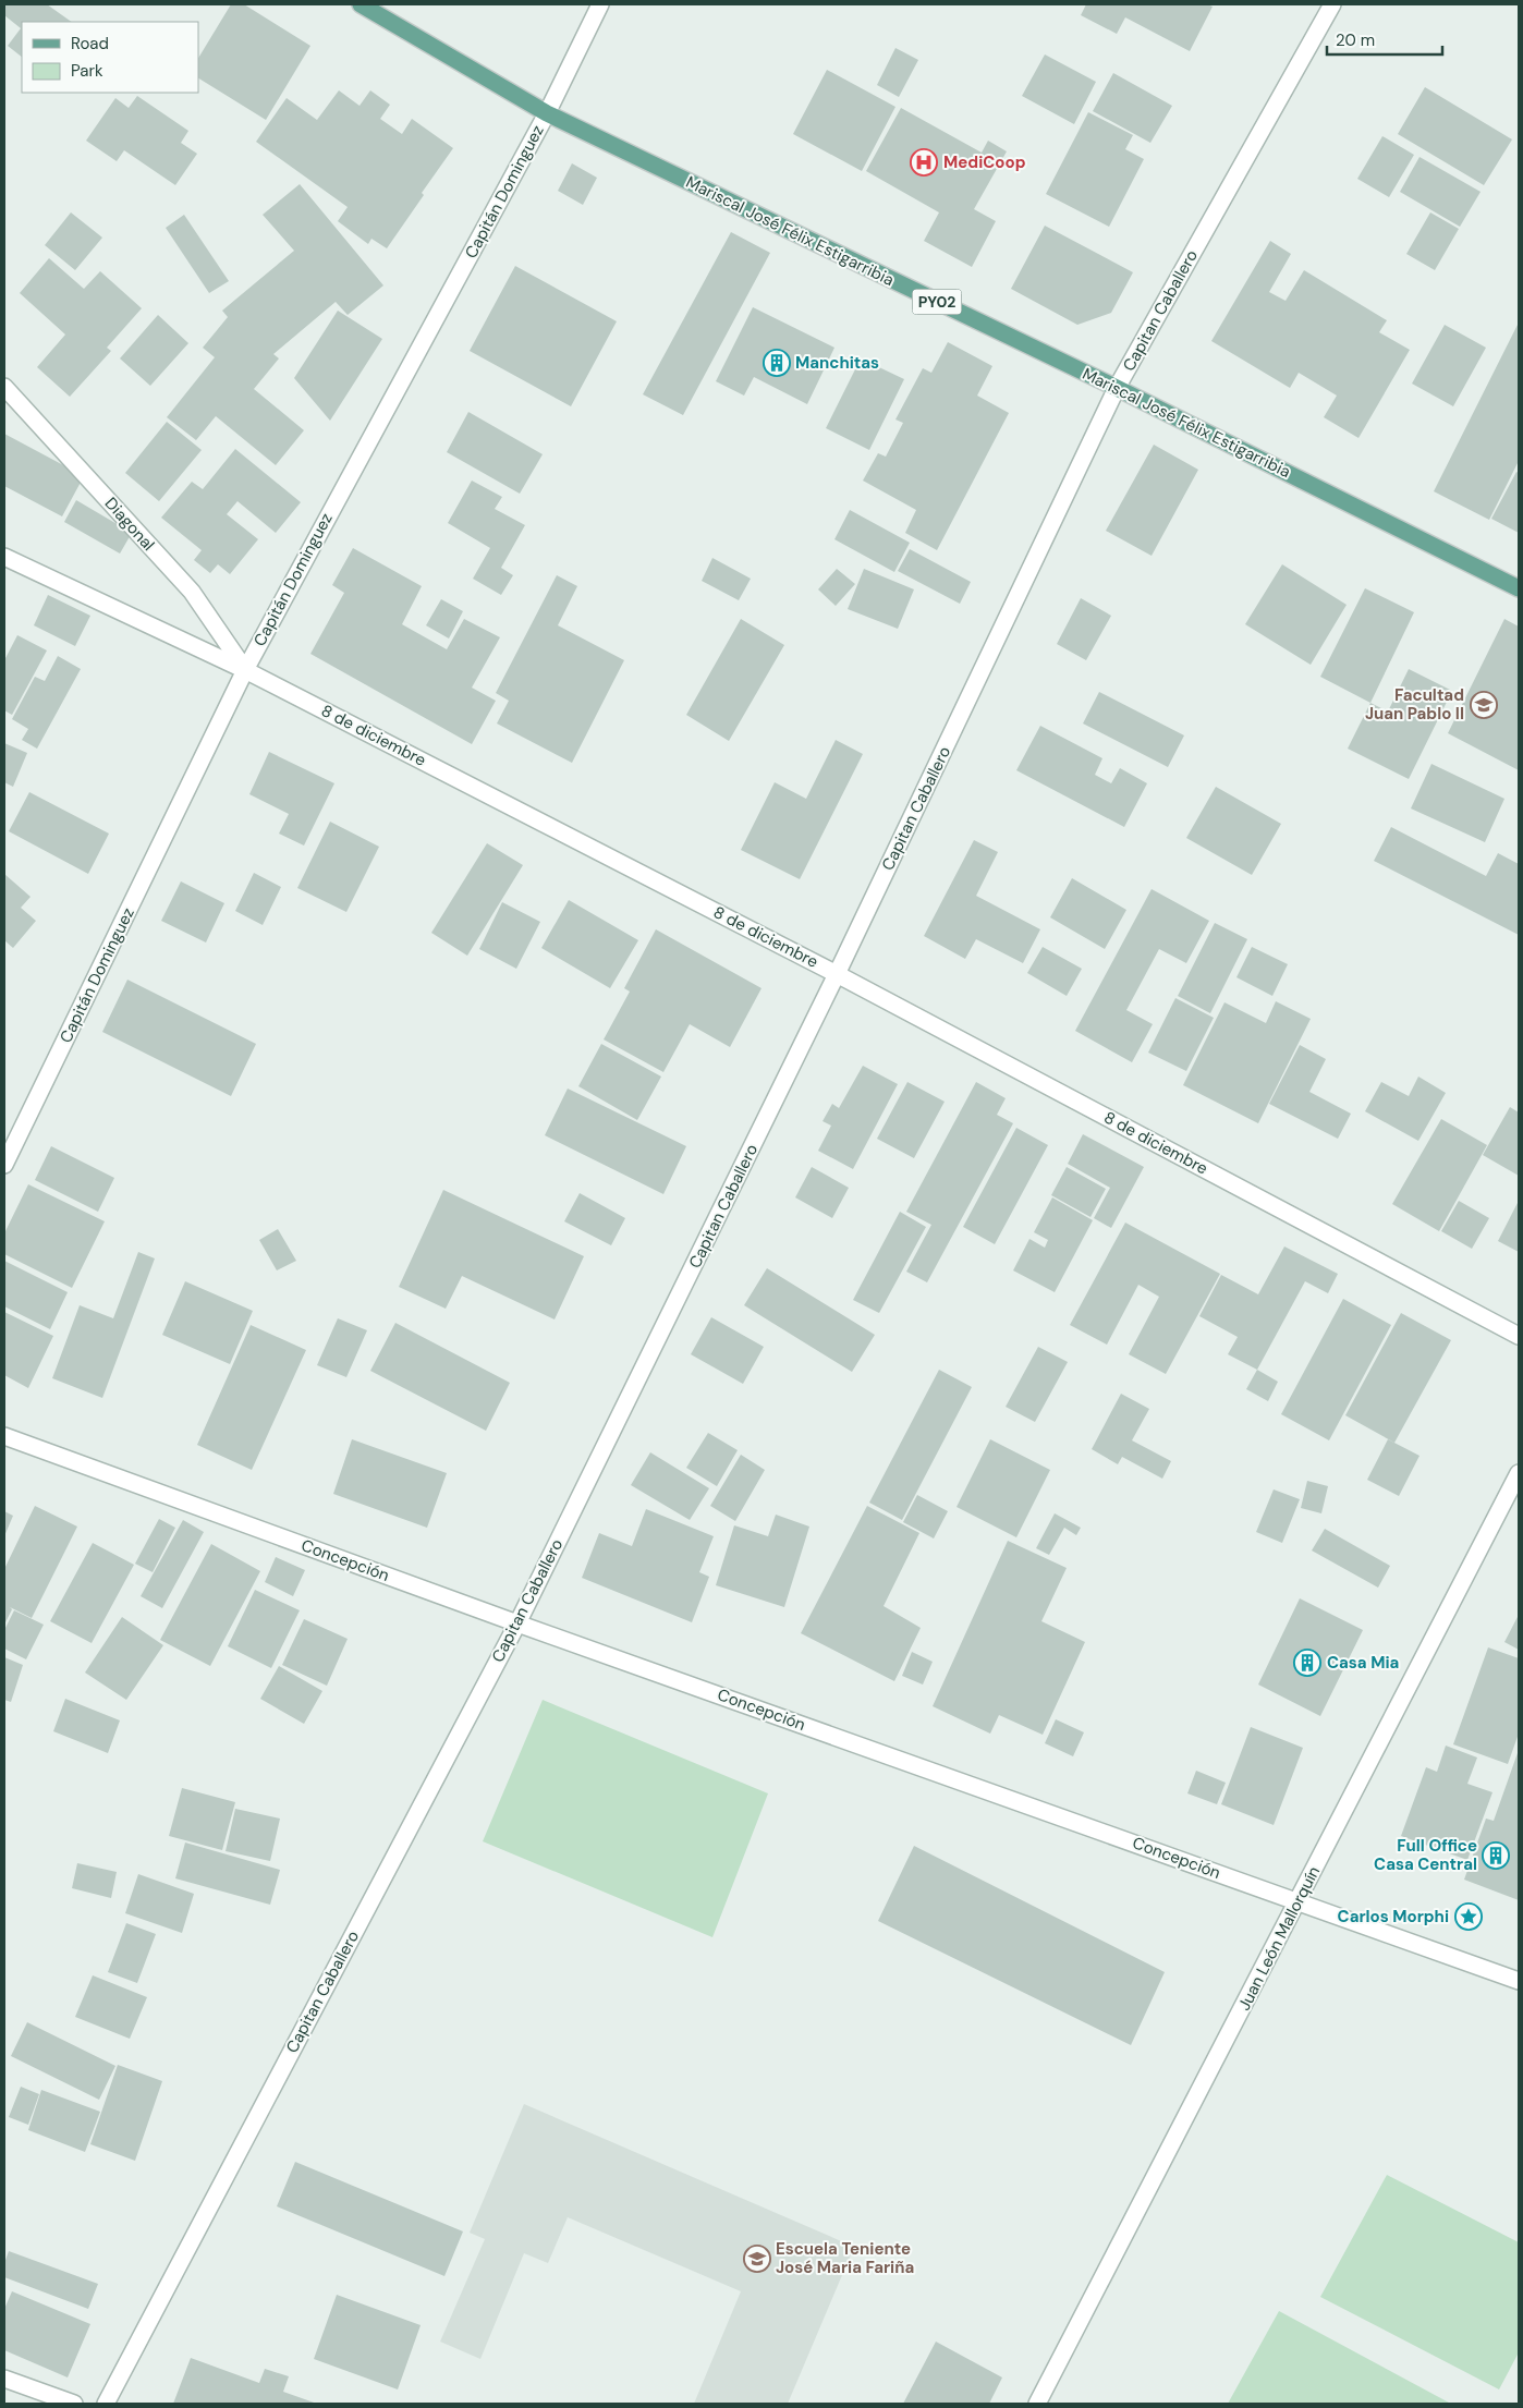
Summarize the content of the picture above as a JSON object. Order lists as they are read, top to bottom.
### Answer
{
  "streets": {
    "main road": ["Mariscal José Félix Estigarribia", "PY02"],
    "street": [
      "Capitán Dominguez",
      "Capitan Caballero",
      "Diagonal",
      "8 de diciembre",
      "Concepción",
      "Juan León Mallorquín"
    ]
  },
  "crossings": [
    ["Capitán Dominguez", "Mariscal José Félix Estigarribia"],
    ["Capitán Dominguez", "Diagonal"],
    ["Capitán Dominguez", "8 de diciembre"],
    ["Mariscal José Félix Estigarribia", "Capitan Caballero"],
    ["Capitan Caballero", "8 de diciembre"],
    ["Capitan Caballero", "Concepción"],
    ["Diagonal", "8 de diciembre"],
    ["Concepción", "Juan León Mallorquín"]
  ],
  "places": {
    "hospital": ["MediCoop"],
    "building": ["Manchitas", "Casa Mia", "Full Office Casa Central"],
    "school or university": ["Facultad Juan Pablo II", "Escuela Teniente José Maria Fariña"],
    "place": ["Carlos Morphi"]
  },
  "legend": ["Road", "Park"],
  "scale_bar": "20 m"
}
